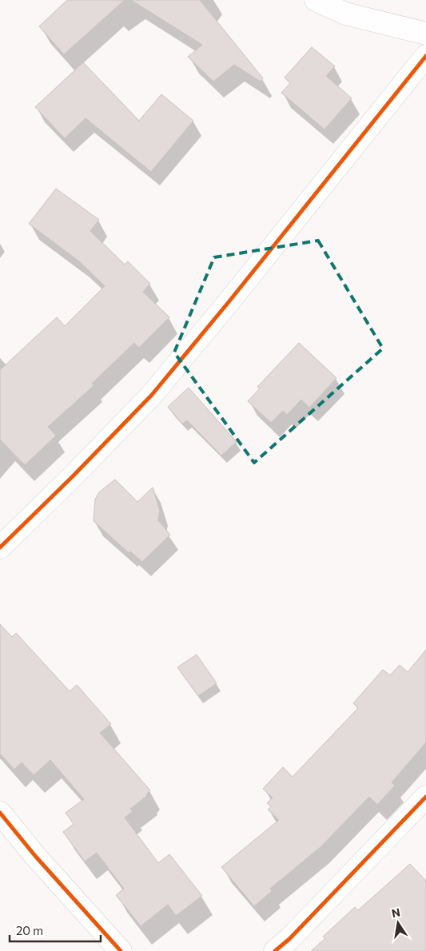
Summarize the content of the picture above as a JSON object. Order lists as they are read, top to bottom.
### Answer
{
  "scale_bar": "20 m",
  "north": "top"
}
